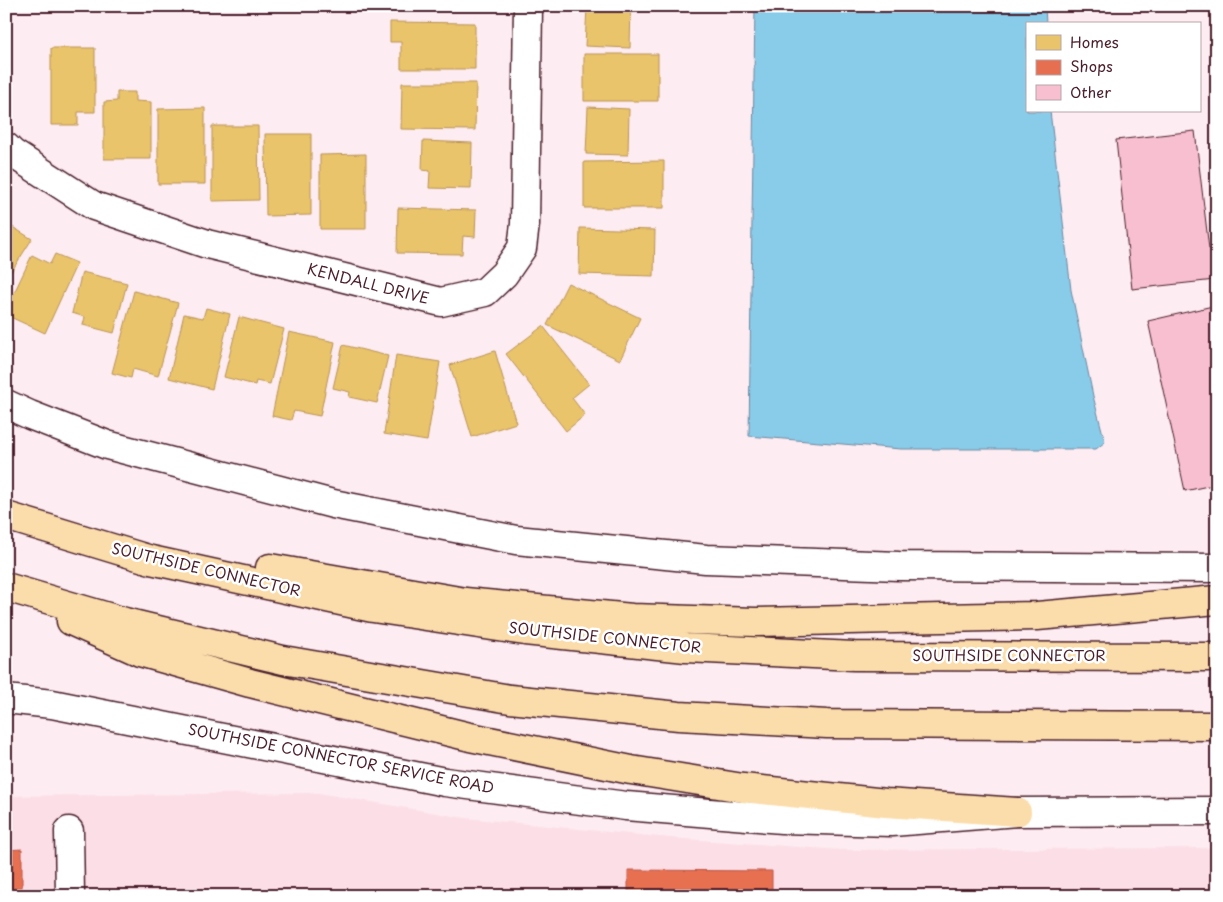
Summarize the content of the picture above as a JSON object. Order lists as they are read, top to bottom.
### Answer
{
  "streets": {
    "highway": ["SOUTHSIDE CONNECTOR"],
    "street": ["KENDALL DRIVE", "SOUTHSIDE CONNECTOR SERVICE ROAD"]
  },
  "legend": ["Homes", "Shops", "Other"]
}
